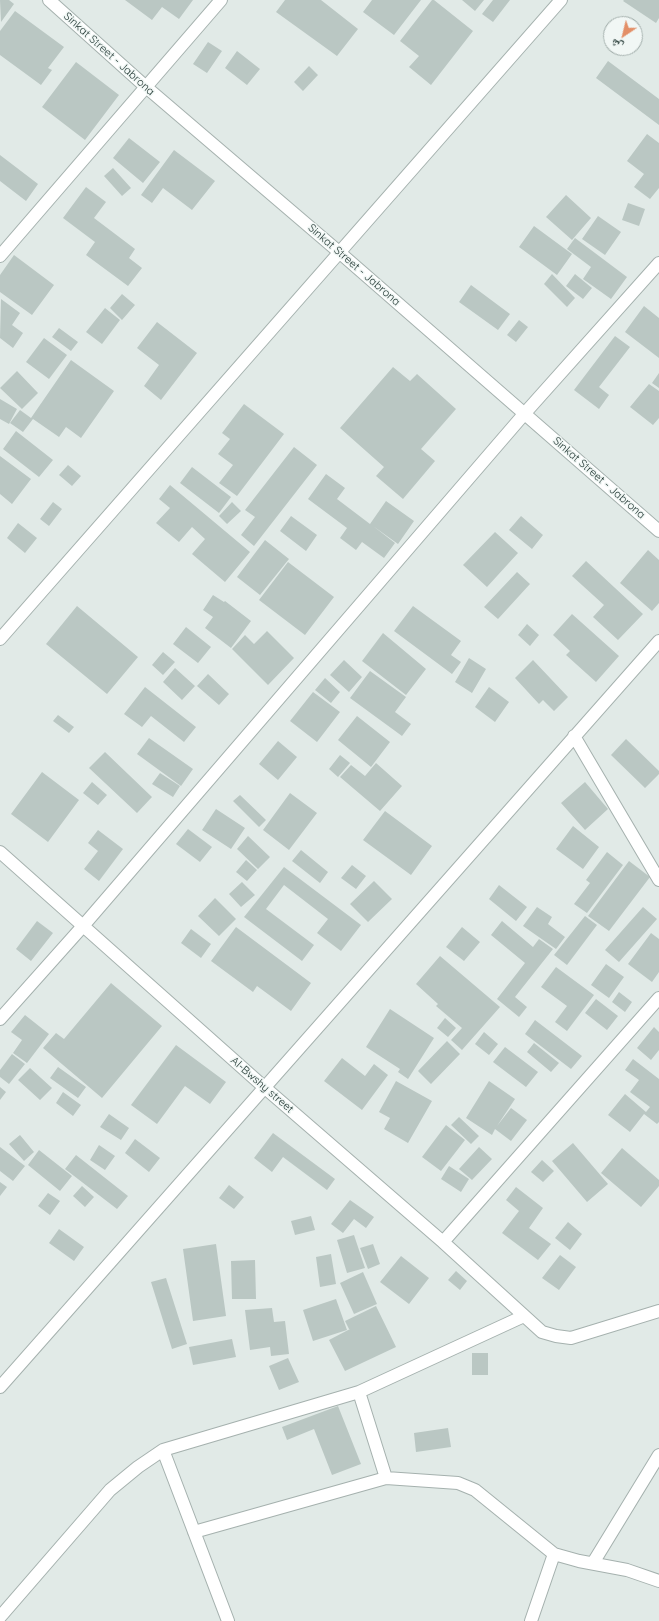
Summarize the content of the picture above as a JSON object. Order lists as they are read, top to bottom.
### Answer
{
  "streets": {
    "street": ["Sinkat Street - Jabrona", "Al-Bwshy street"]
  },
  "north": "bottom left"
}
